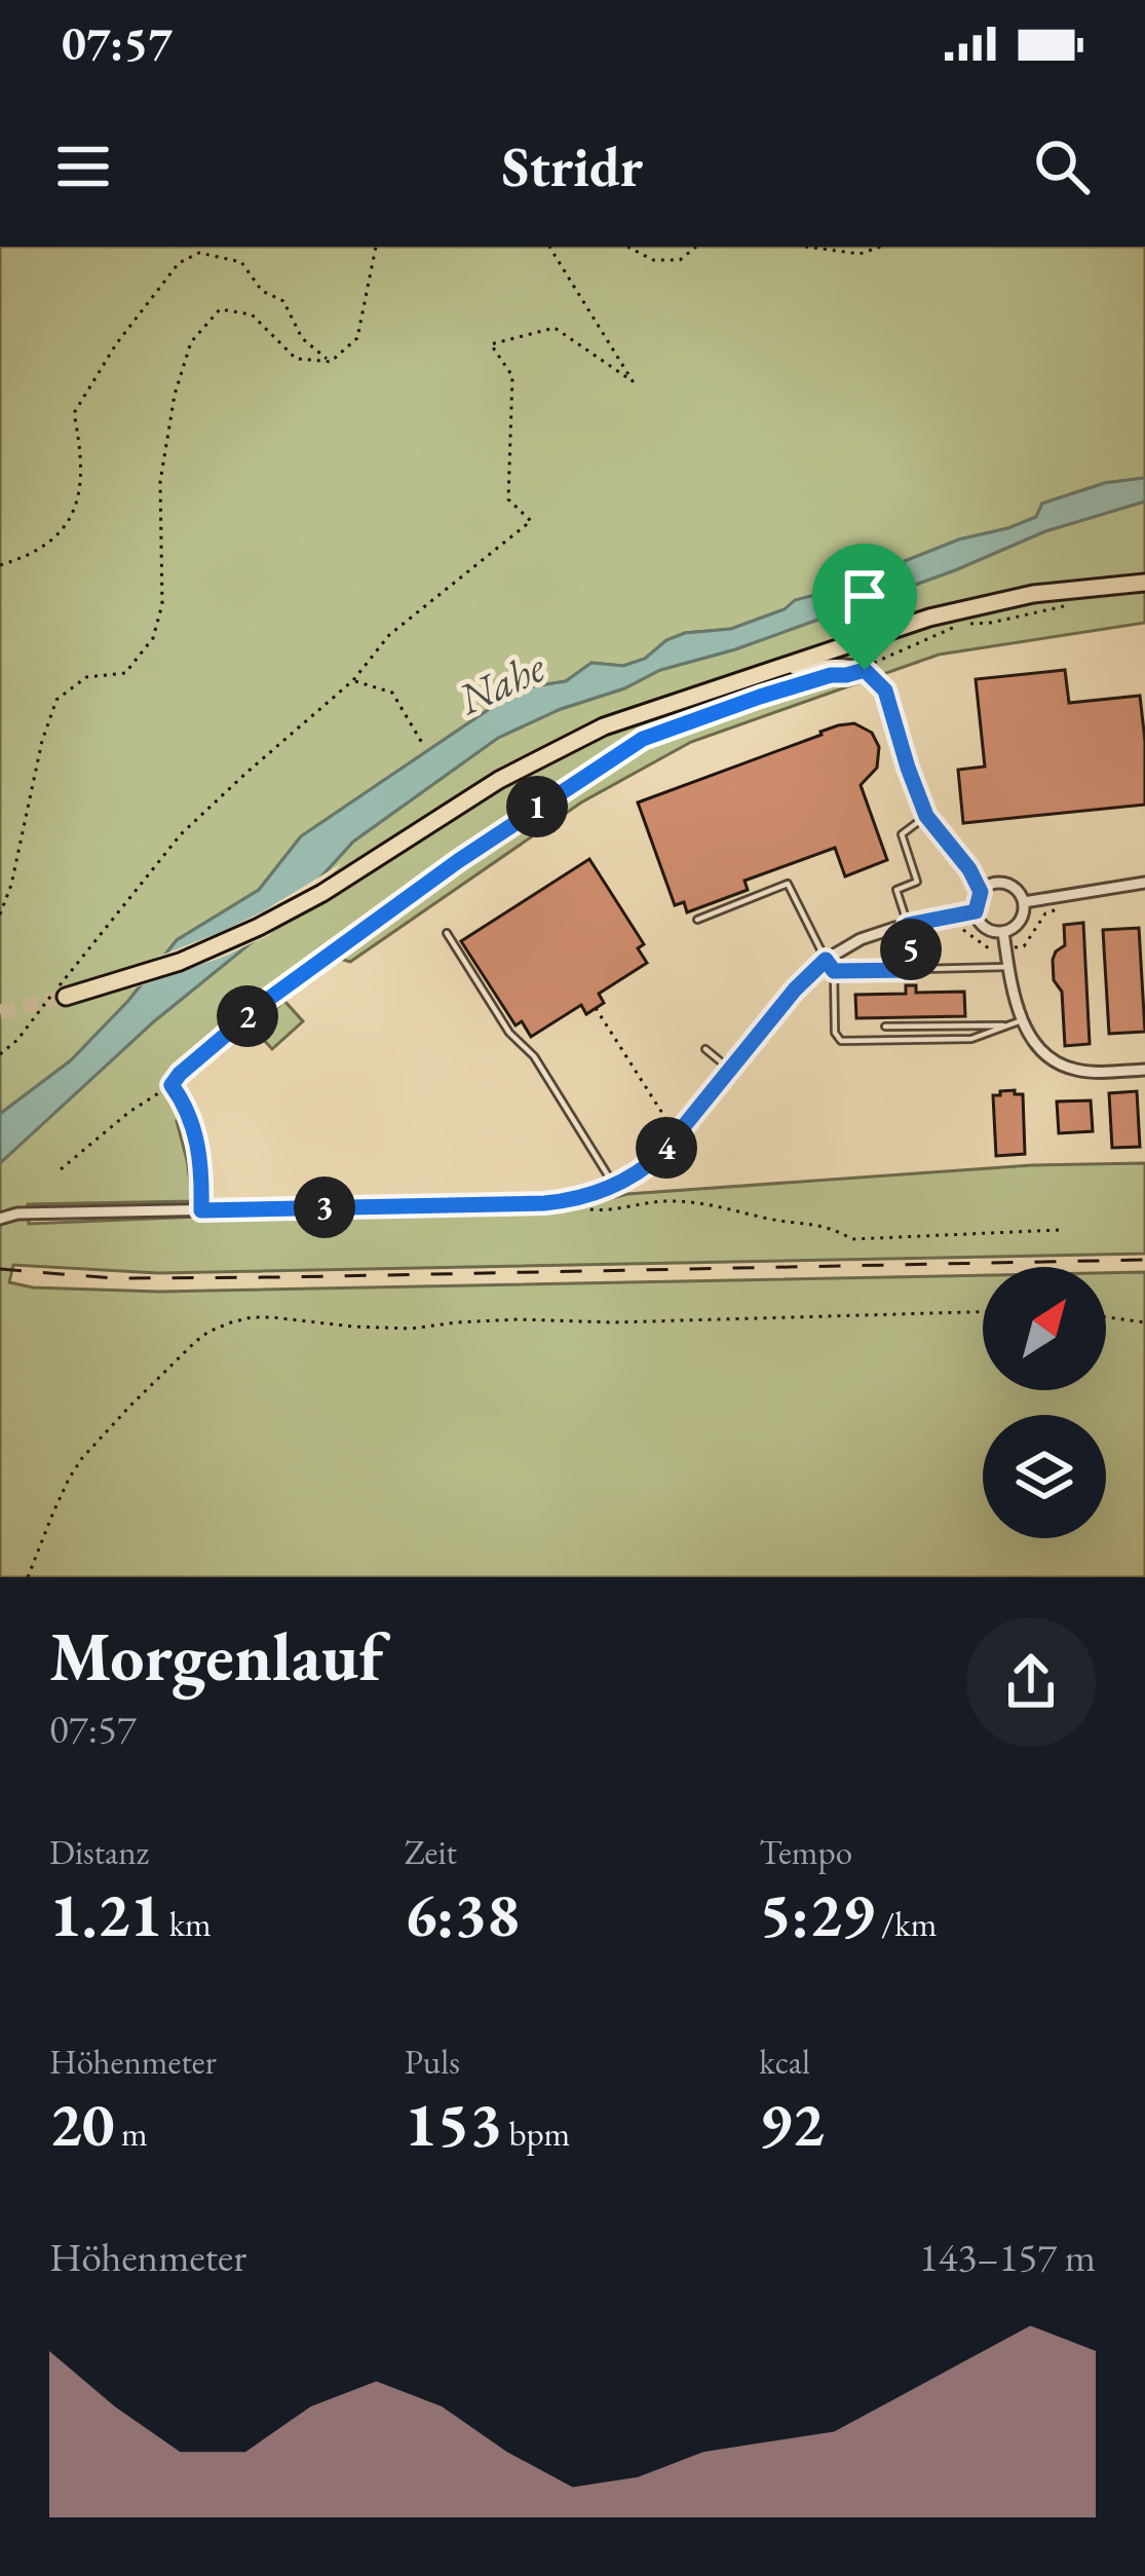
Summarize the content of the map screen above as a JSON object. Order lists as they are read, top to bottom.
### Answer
{
  "water": ["Nahe"],
  "north": "top right",
  "page": {
    "status": "07:57",
    "header": "Stridr",
    "pins": [
      "1",
      "5",
      "2",
      "4",
      "3"
    ],
    "heading": ["Morgenlauf", "07:57"],
    "stats": [
      ["Distanz", "1.21 km"],
      ["Zeit", "6:38"],
      ["Tempo", "5:29 /km"],
      ["Höhenmeter", "20 m"],
      ["Puls", "153 bpm"],
      ["kcal", "92"]
    ],
    "chart": ["Höhenmeter", "143–157 m"]
  }
}
